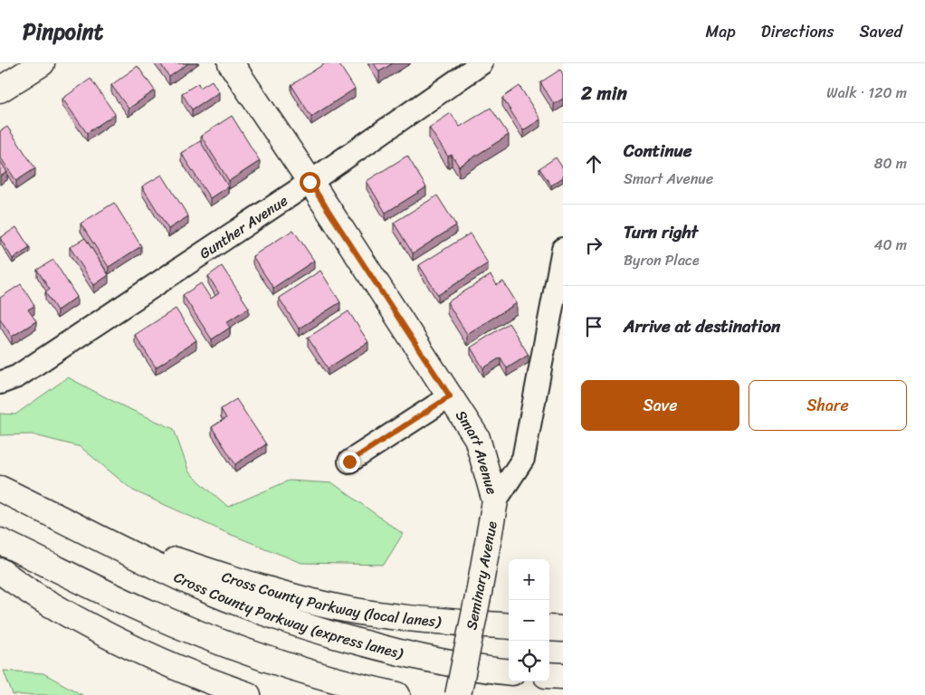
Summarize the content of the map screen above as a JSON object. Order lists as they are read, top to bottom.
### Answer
{
  "streets": {
    "main road": [
      "Smart Avenue",
      "Seminary Avenue",
      "Cross County Parkway (local lanes)",
      "Cross County Parkway (express lanes)"
    ],
    "street": ["Gunther Avenue"]
  },
  "crossings": [
    ["Gunther Avenue", "Smart Avenue"],
    ["Smart Avenue", "Seminary Avenue"],
    ["Cross County Parkway (local lanes)", "Cross County Parkway (express lanes)"]
  ],
  "page": {
    "header": "Pinpoint",
    "nav": ["Map", "Directions", "Saved"],
    "heading": ["2 min", "Walk · 120 m"],
    "list": [
      ["Continue", "Smart Avenue", "80 m"],
      ["Turn right", "Byron Place", "40 m"],
      "Arrive at destination"
    ],
    "buttons": ["Save", "Share"],
    "map_buttons": ["+", "−"]
  }
}
